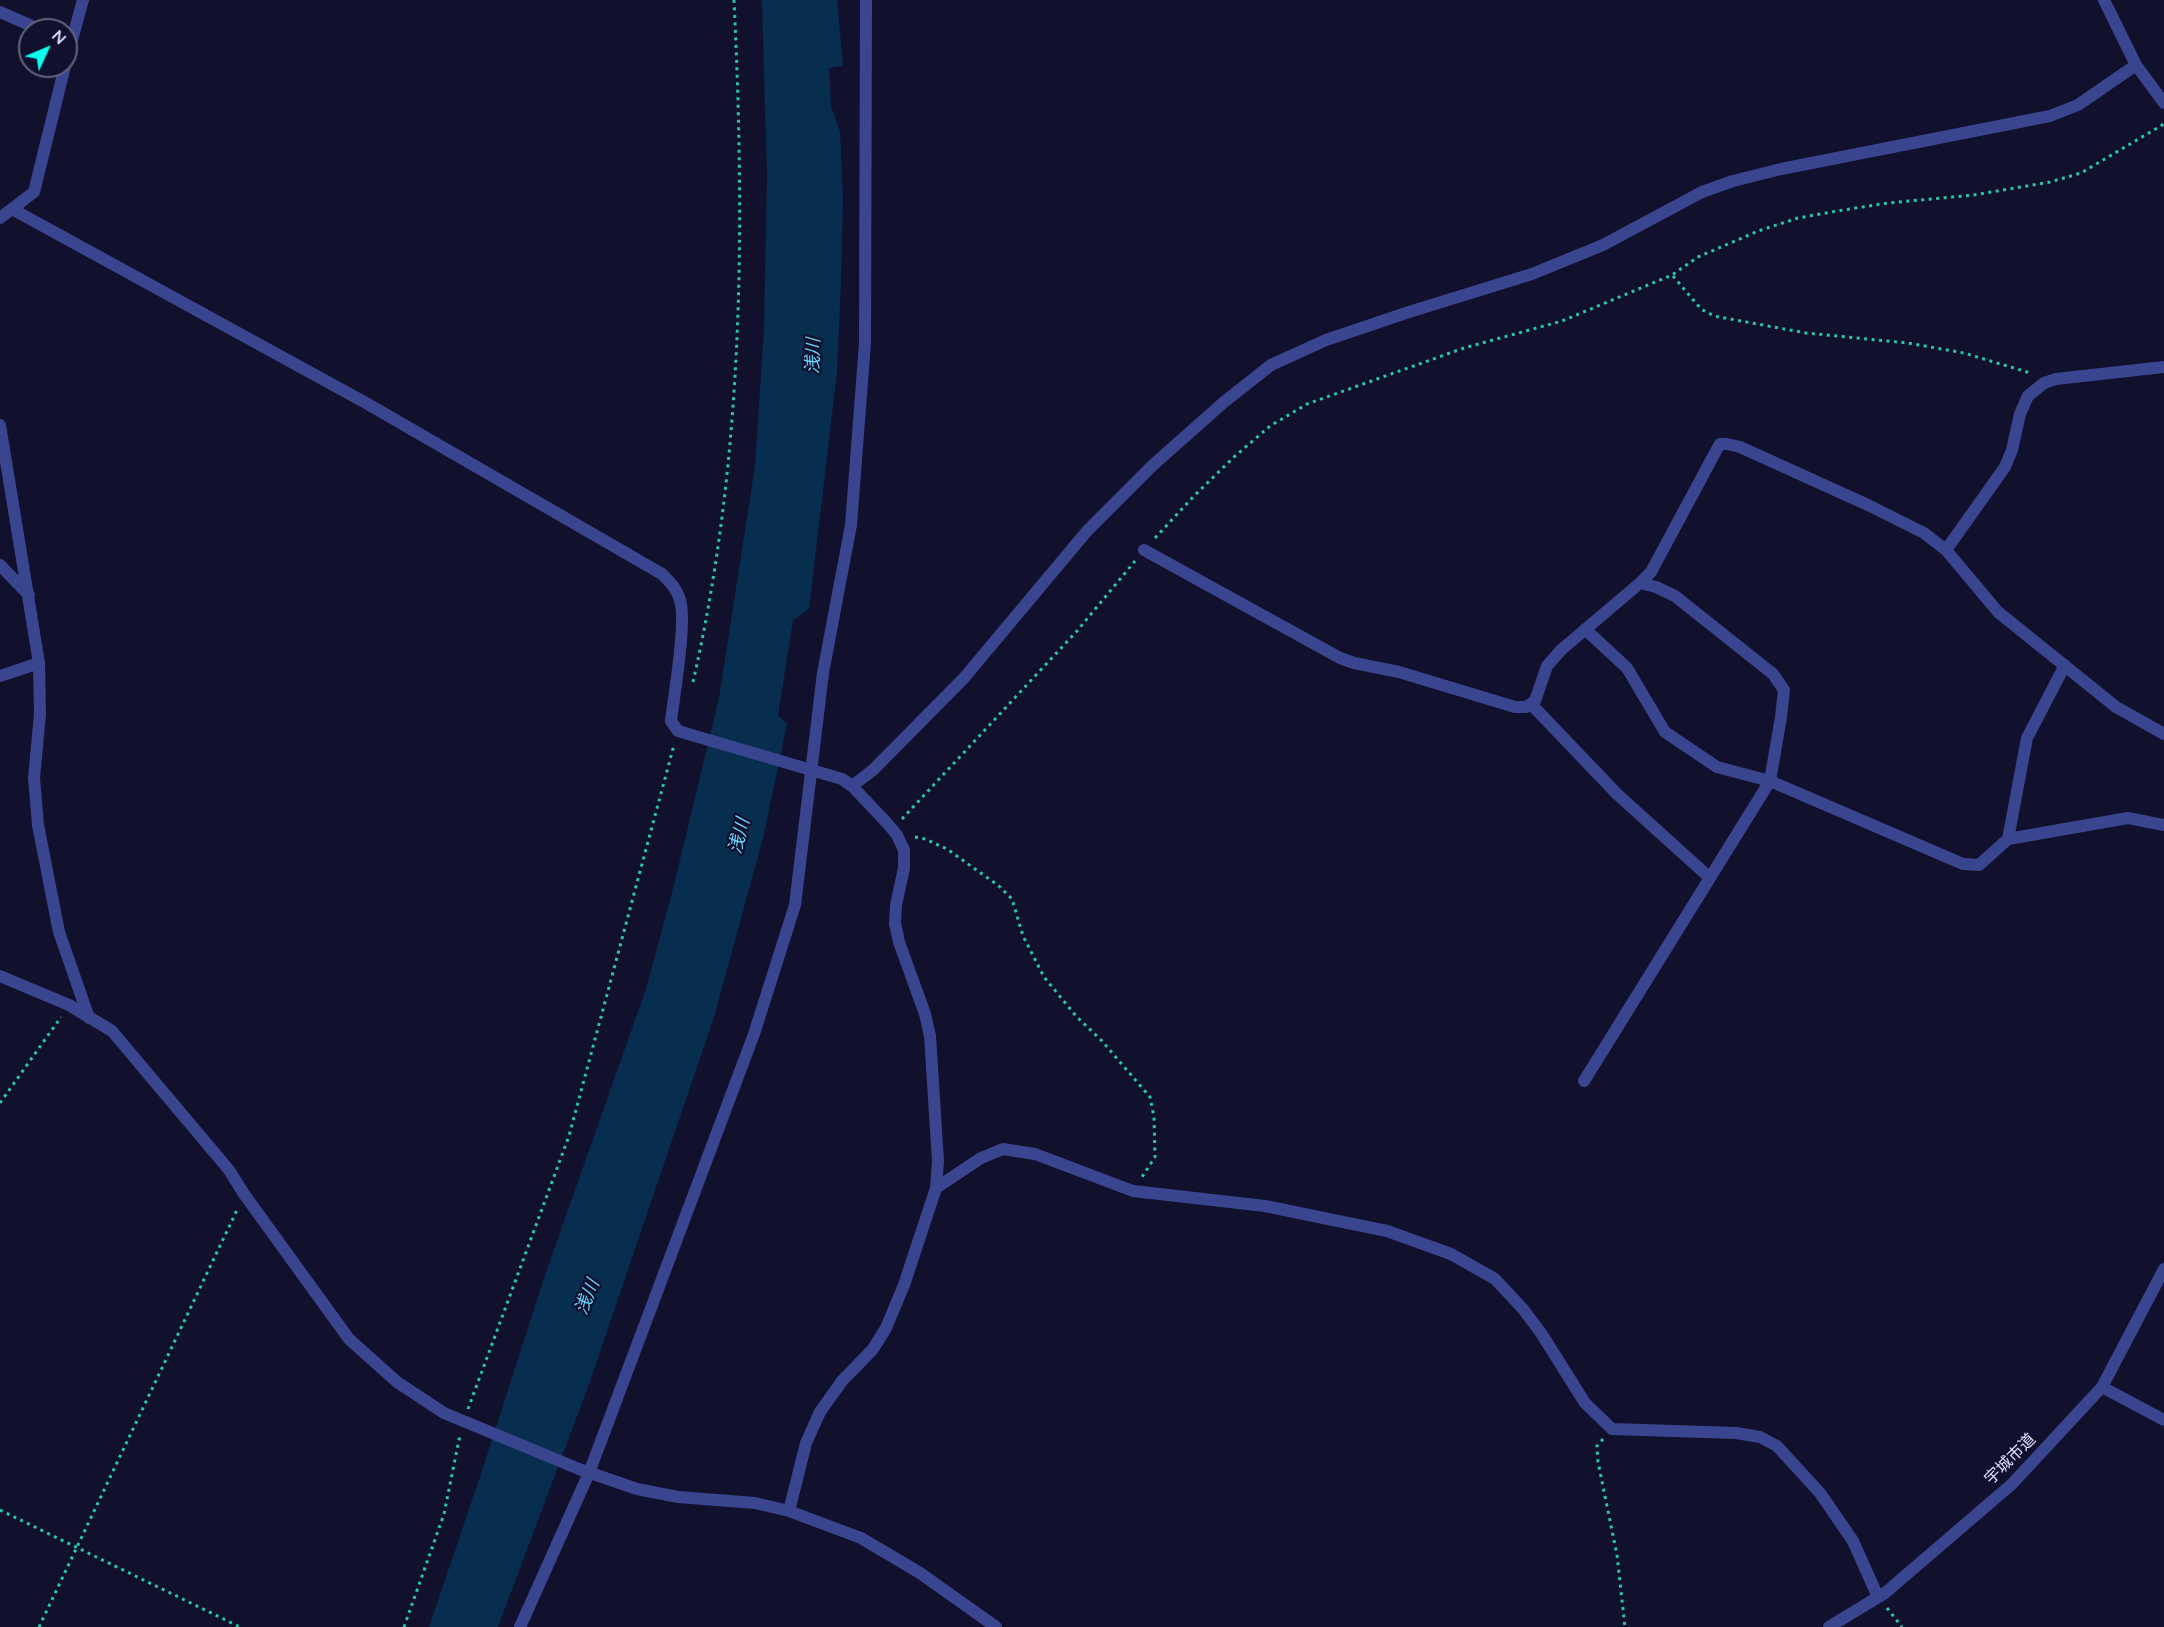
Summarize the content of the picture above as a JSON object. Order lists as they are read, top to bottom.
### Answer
{
  "streets": {
    "street": ["宇城市道"]
  },
  "water": ["浅川"],
  "north": "top right"
}
